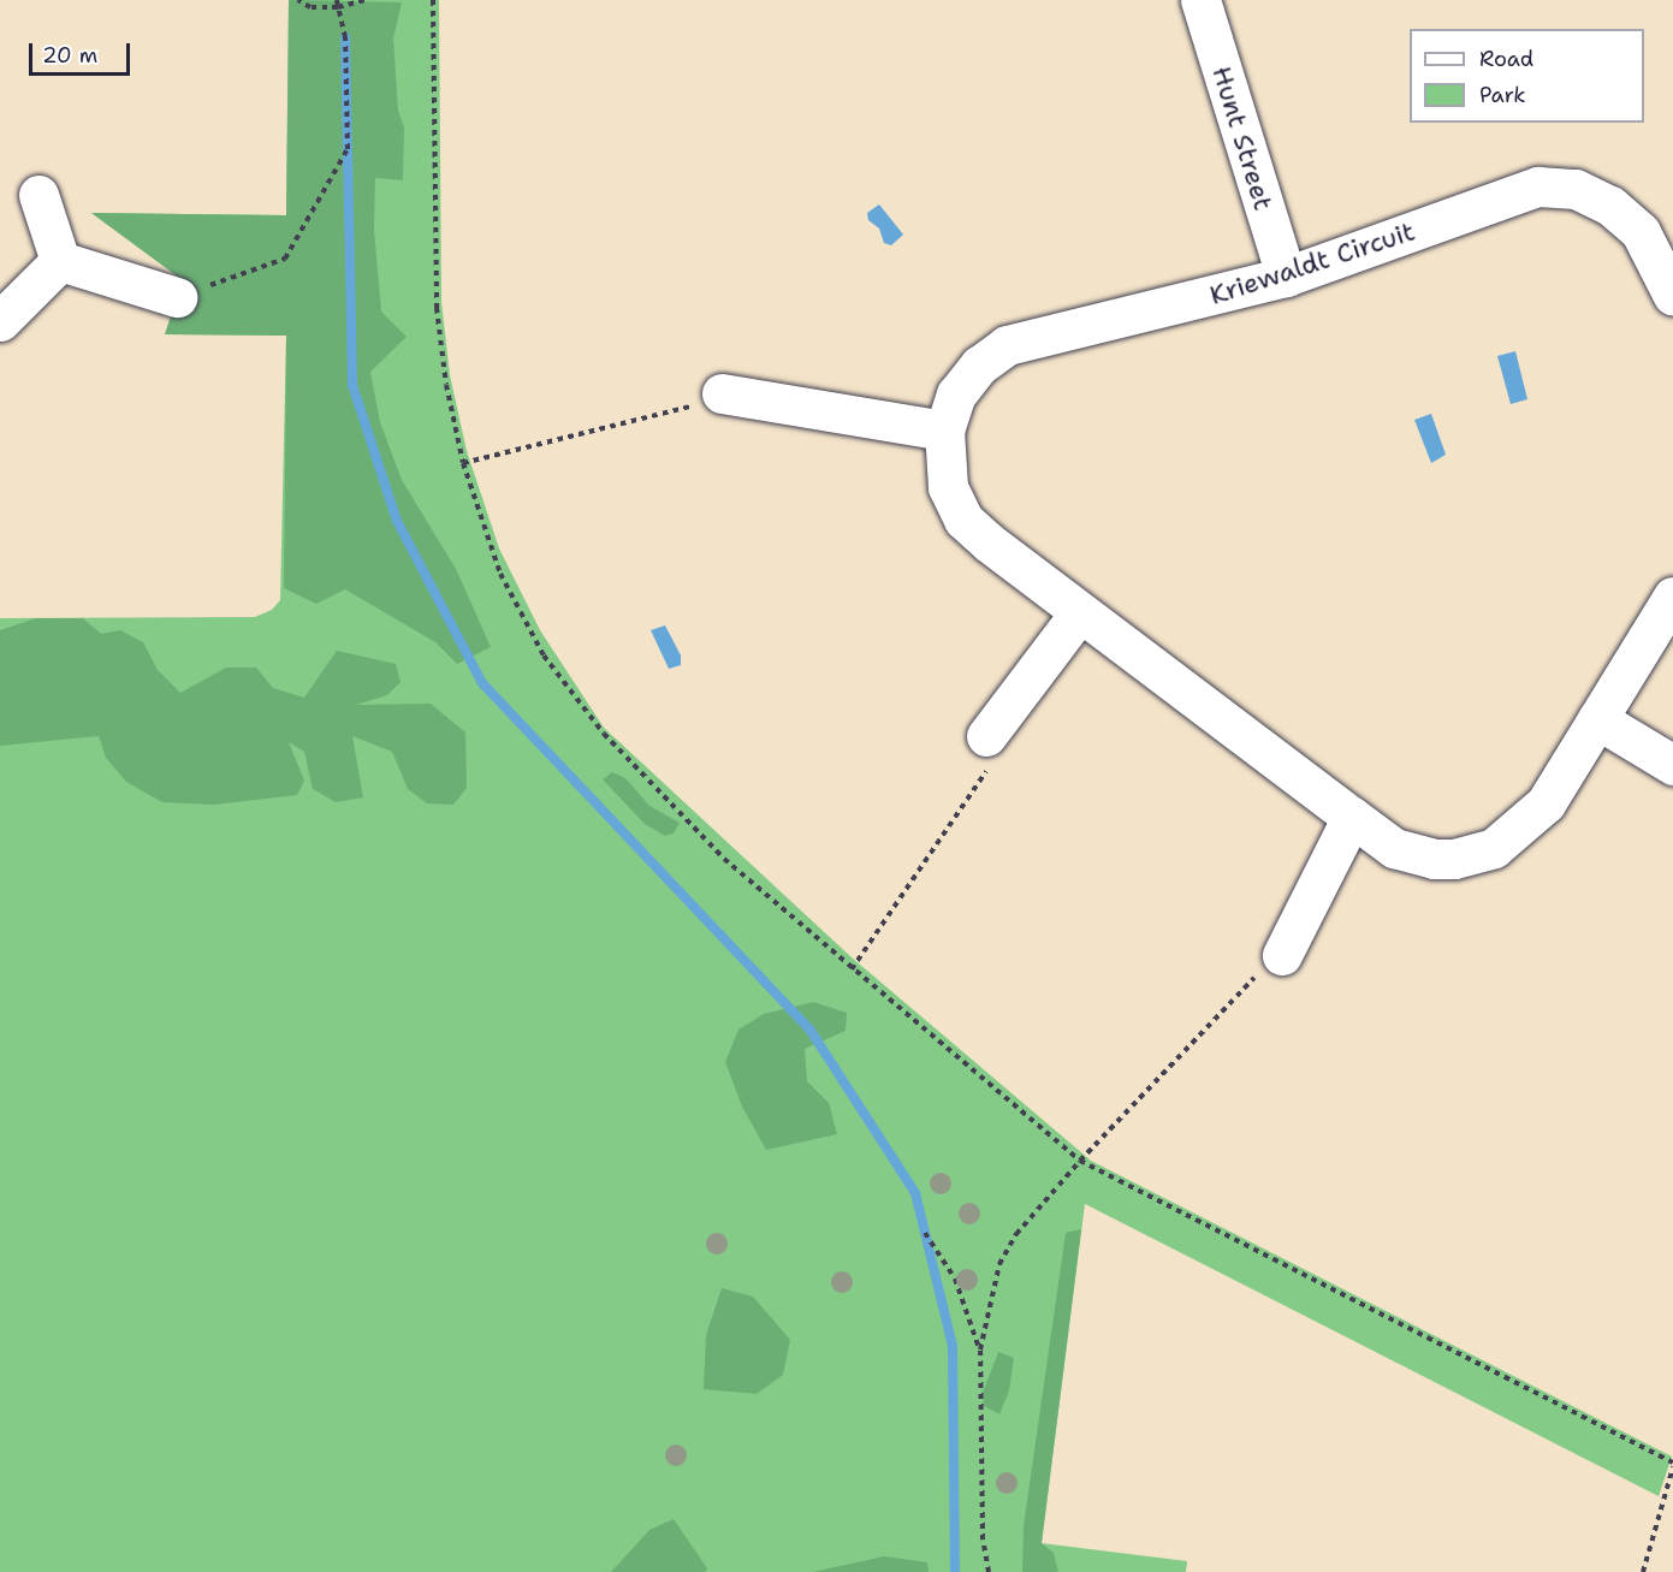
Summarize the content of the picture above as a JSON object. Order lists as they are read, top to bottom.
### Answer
{
  "streets": {
    "street": ["Hunt Street", "Kriewaldt Circuit"]
  },
  "crossings": [
    ["Hunt Street", "Kriewaldt Circuit"]
  ],
  "legend": ["Road", "Park"],
  "scale_bar": "20 m"
}
